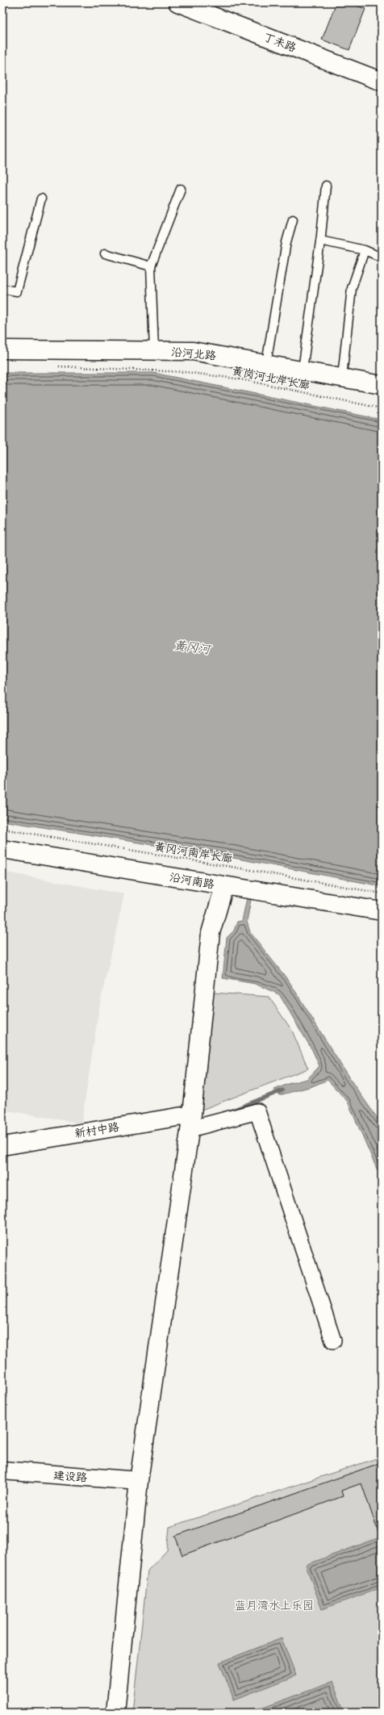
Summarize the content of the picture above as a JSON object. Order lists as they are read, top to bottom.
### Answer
{
  "streets": {
    "street": [
      "丁未路",
      "沿河北路",
      "沿河南路",
      "新村中路",
      "建设路"
    ],
    "path": ["黄岗河北岸长廊", "黄冈河南岸长廊"]
  },
  "water": ["黄冈河"],
  "parks": ["蓝月湾水上乐园"]
}
